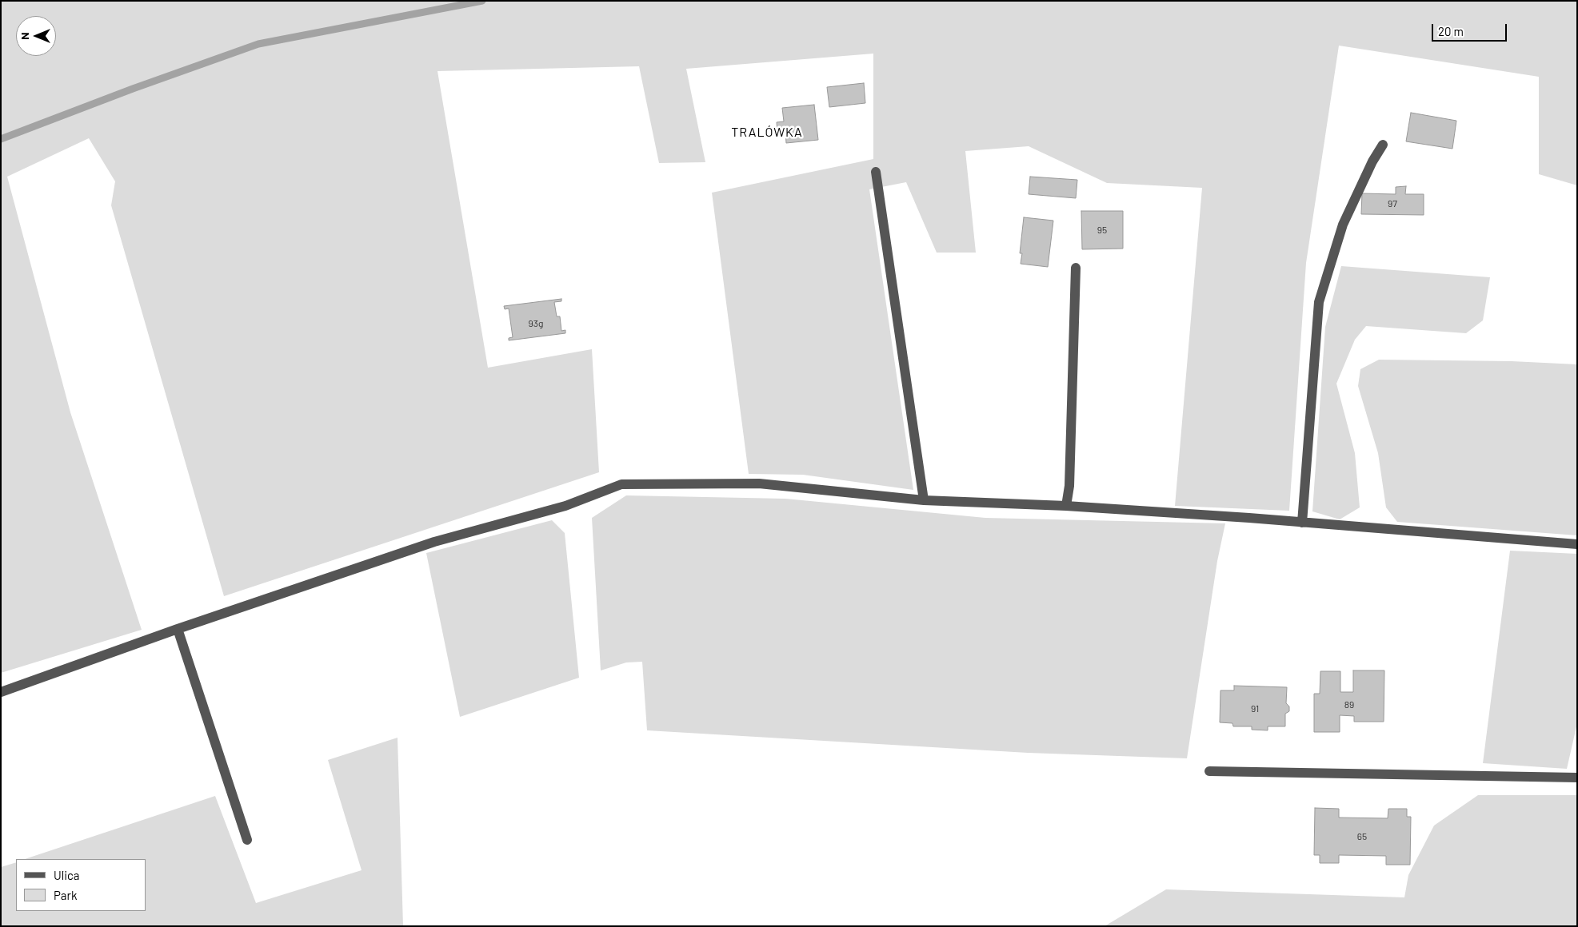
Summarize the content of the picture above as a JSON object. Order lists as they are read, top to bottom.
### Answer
{
  "districts": ["TRALÓWKA"],
  "house_numbers": [
    "97",
    "95",
    "93g",
    "89",
    "91",
    "65"
  ],
  "legend": ["Ulica", "Park"],
  "scale_bar": "20 m",
  "north": "left"
}
